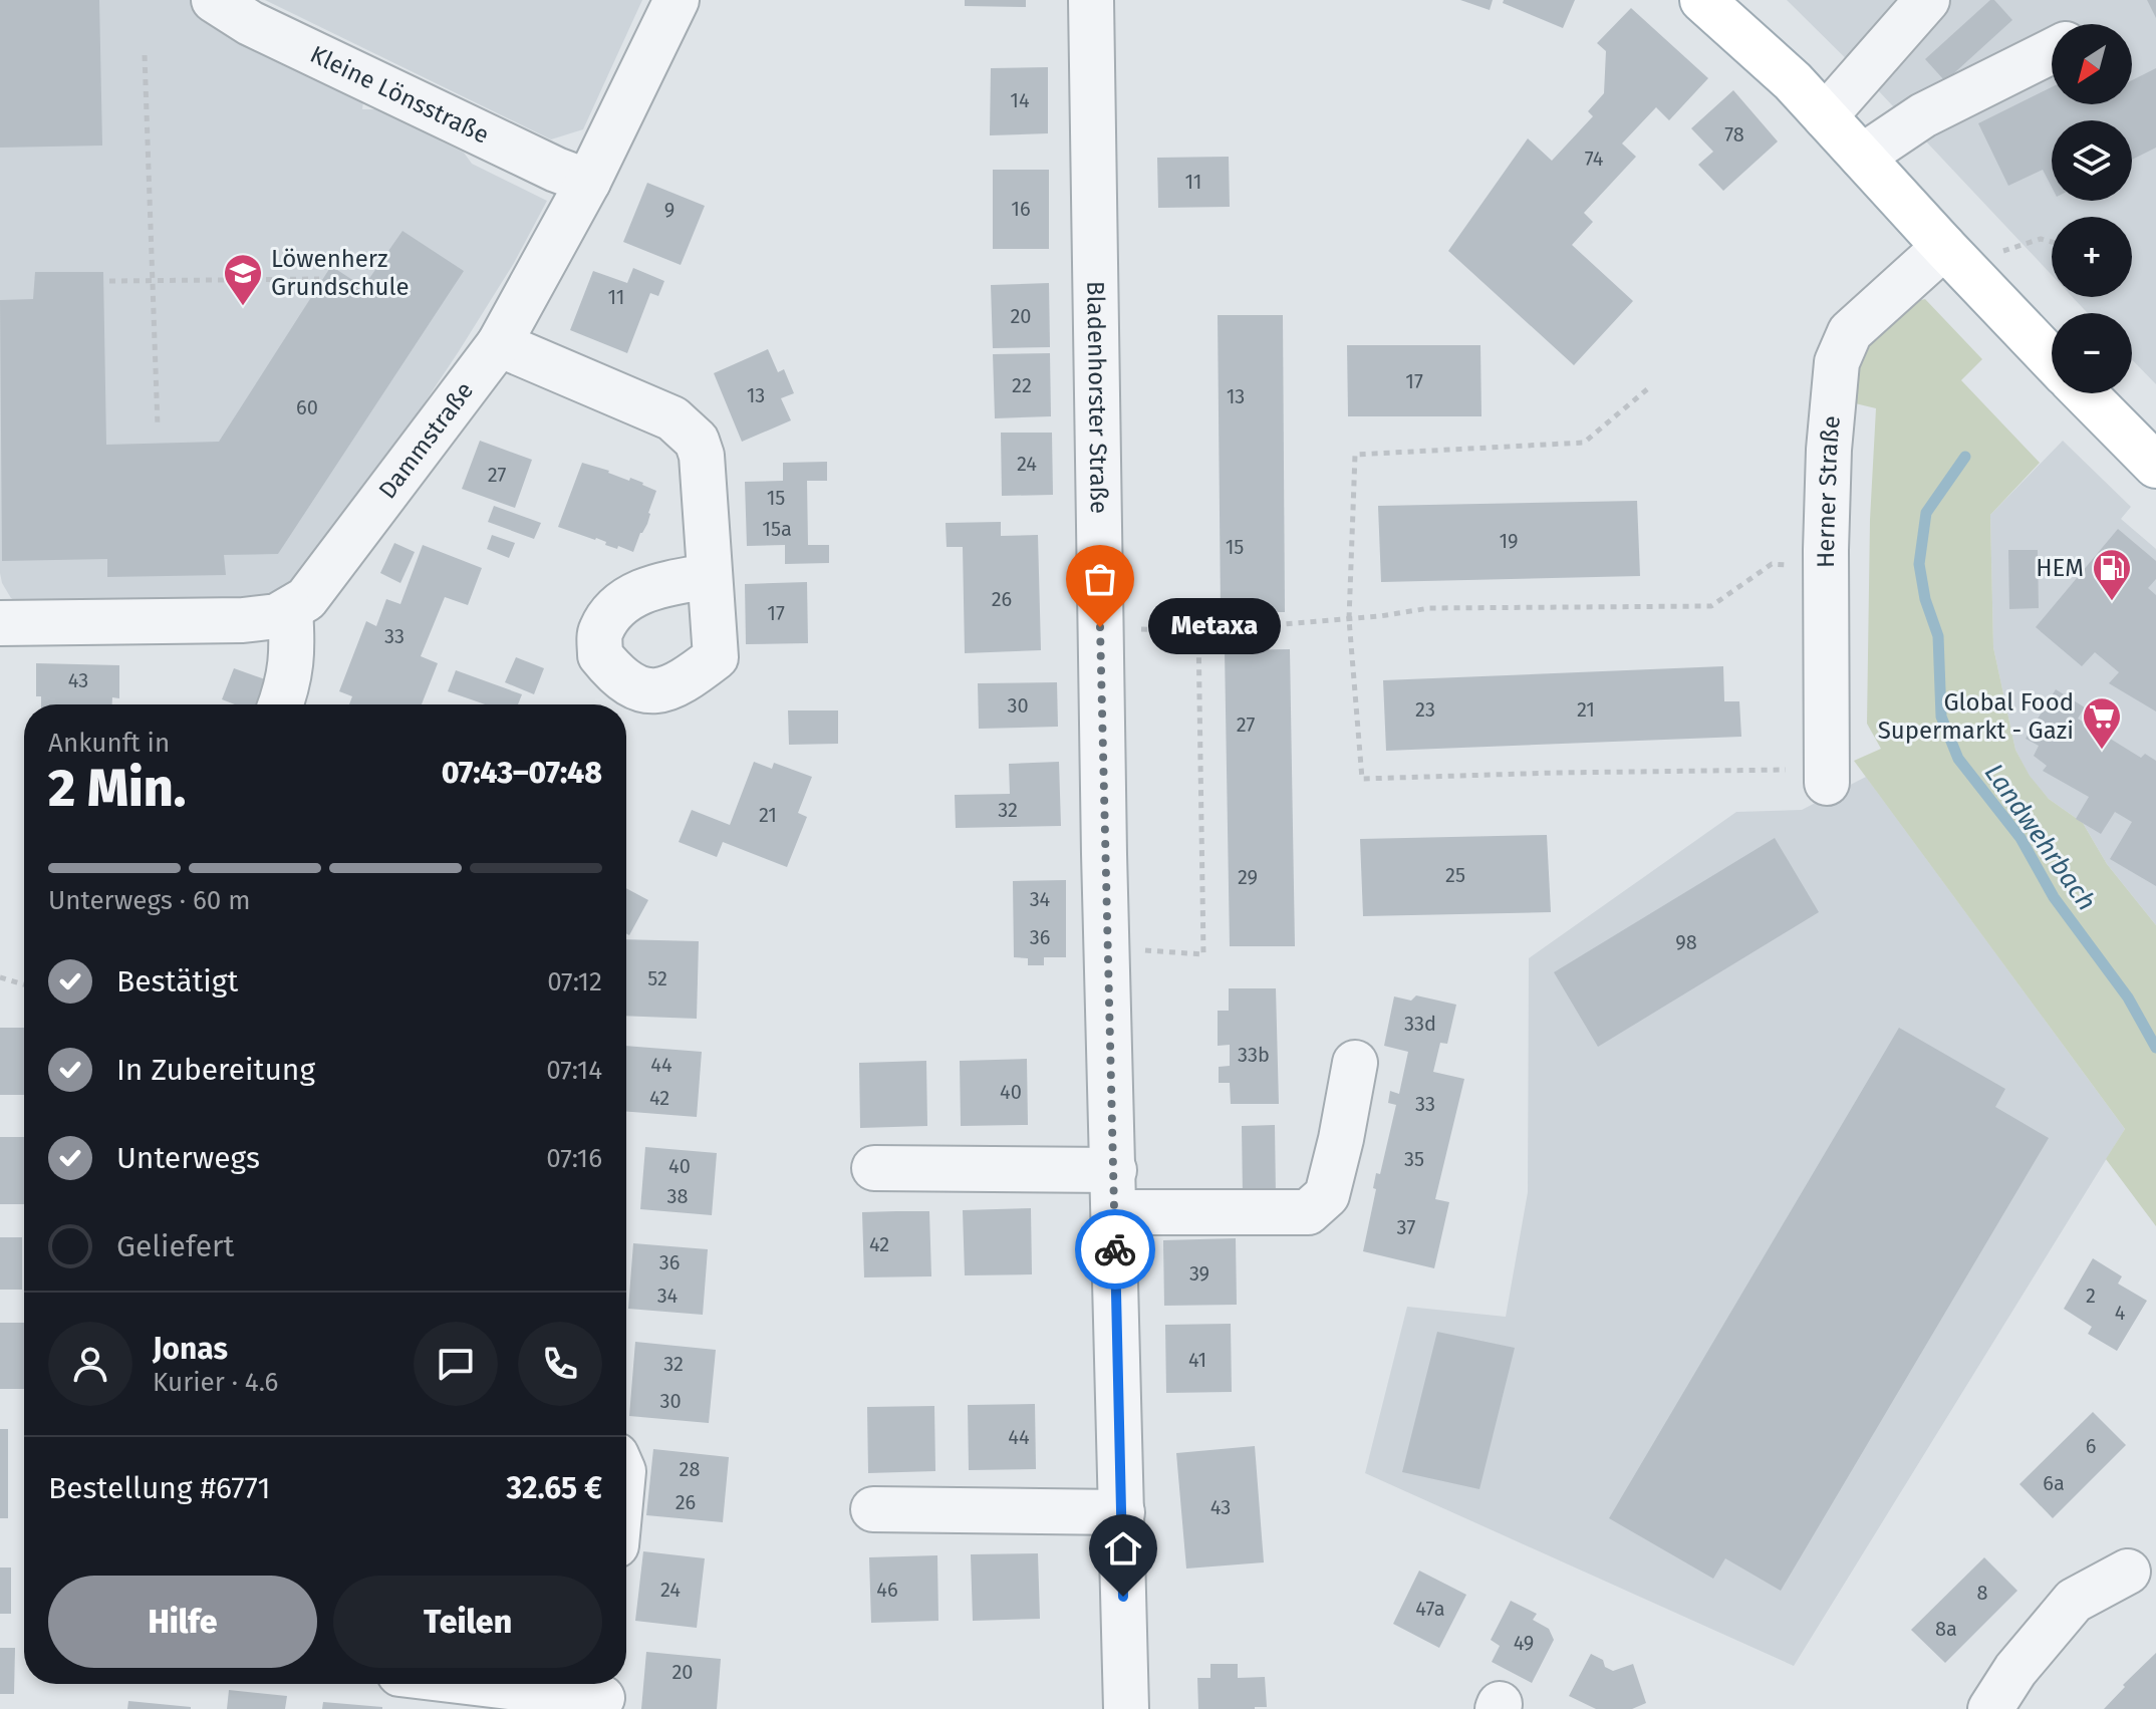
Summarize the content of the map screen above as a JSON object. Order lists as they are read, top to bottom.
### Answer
{
  "streets": {
    "street": [
      "Kleine Lönsstraße",
      "Bladenhorster Straße",
      "Dammstraße",
      "Herner Straße"
    ]
  },
  "crossings": [
    ["Kleine Lönsstraße", "Dammstraße"]
  ],
  "water": ["Landwehrbach"],
  "places": {
    "school or university": ["Löwenherz Grundschule"],
    "fuel station": ["HEM"],
    "other": ["Metaxa"],
    "supermarket": ["Global Food Supermarkt - Gazi"]
  },
  "house_numbers": [
    "14",
    "78",
    "74",
    "11",
    "16",
    "9",
    "11",
    "20",
    "17",
    "22",
    "13",
    "13",
    "60",
    "24",
    "27",
    "15",
    "15a",
    "19",
    "15",
    "26",
    "17",
    "33",
    "43",
    "30",
    "23",
    "21",
    "27",
    "32",
    "21",
    "25",
    "29",
    "34",
    "36",
    "98",
    "52",
    "33d",
    "33b",
    "44",
    "40",
    "42",
    "33",
    "35",
    "40",
    "38",
    "37",
    "42",
    "36",
    "39",
    "34",
    "2",
    "4",
    "41",
    "32",
    "30",
    "44",
    "6",
    "28",
    "6a",
    "26",
    "43",
    "24",
    "46",
    "8",
    "47a",
    "8a",
    "49",
    "20"
  ],
  "north": "bottom left",
  "page": {
    "map_buttons": ["+", "−"],
    "bubble": "Metaxa",
    "heading": ["2 Min.", "Ankunft in", "07:43–07:48"],
    "panel": [
      "Jonas",
      "Kurier · 4.6",
      "Bestellung #6771",
      "32.65 €"
    ],
    "bar": "Unterwegs · 60 m",
    "list": [
      ["Bestätigt", "07:12"],
      ["In Zubereitung", "07:14"],
      ["Unterwegs", "07:16"],
      "Geliefert"
    ],
    "buttons": ["Hilfe", "Teilen"]
  }
}
